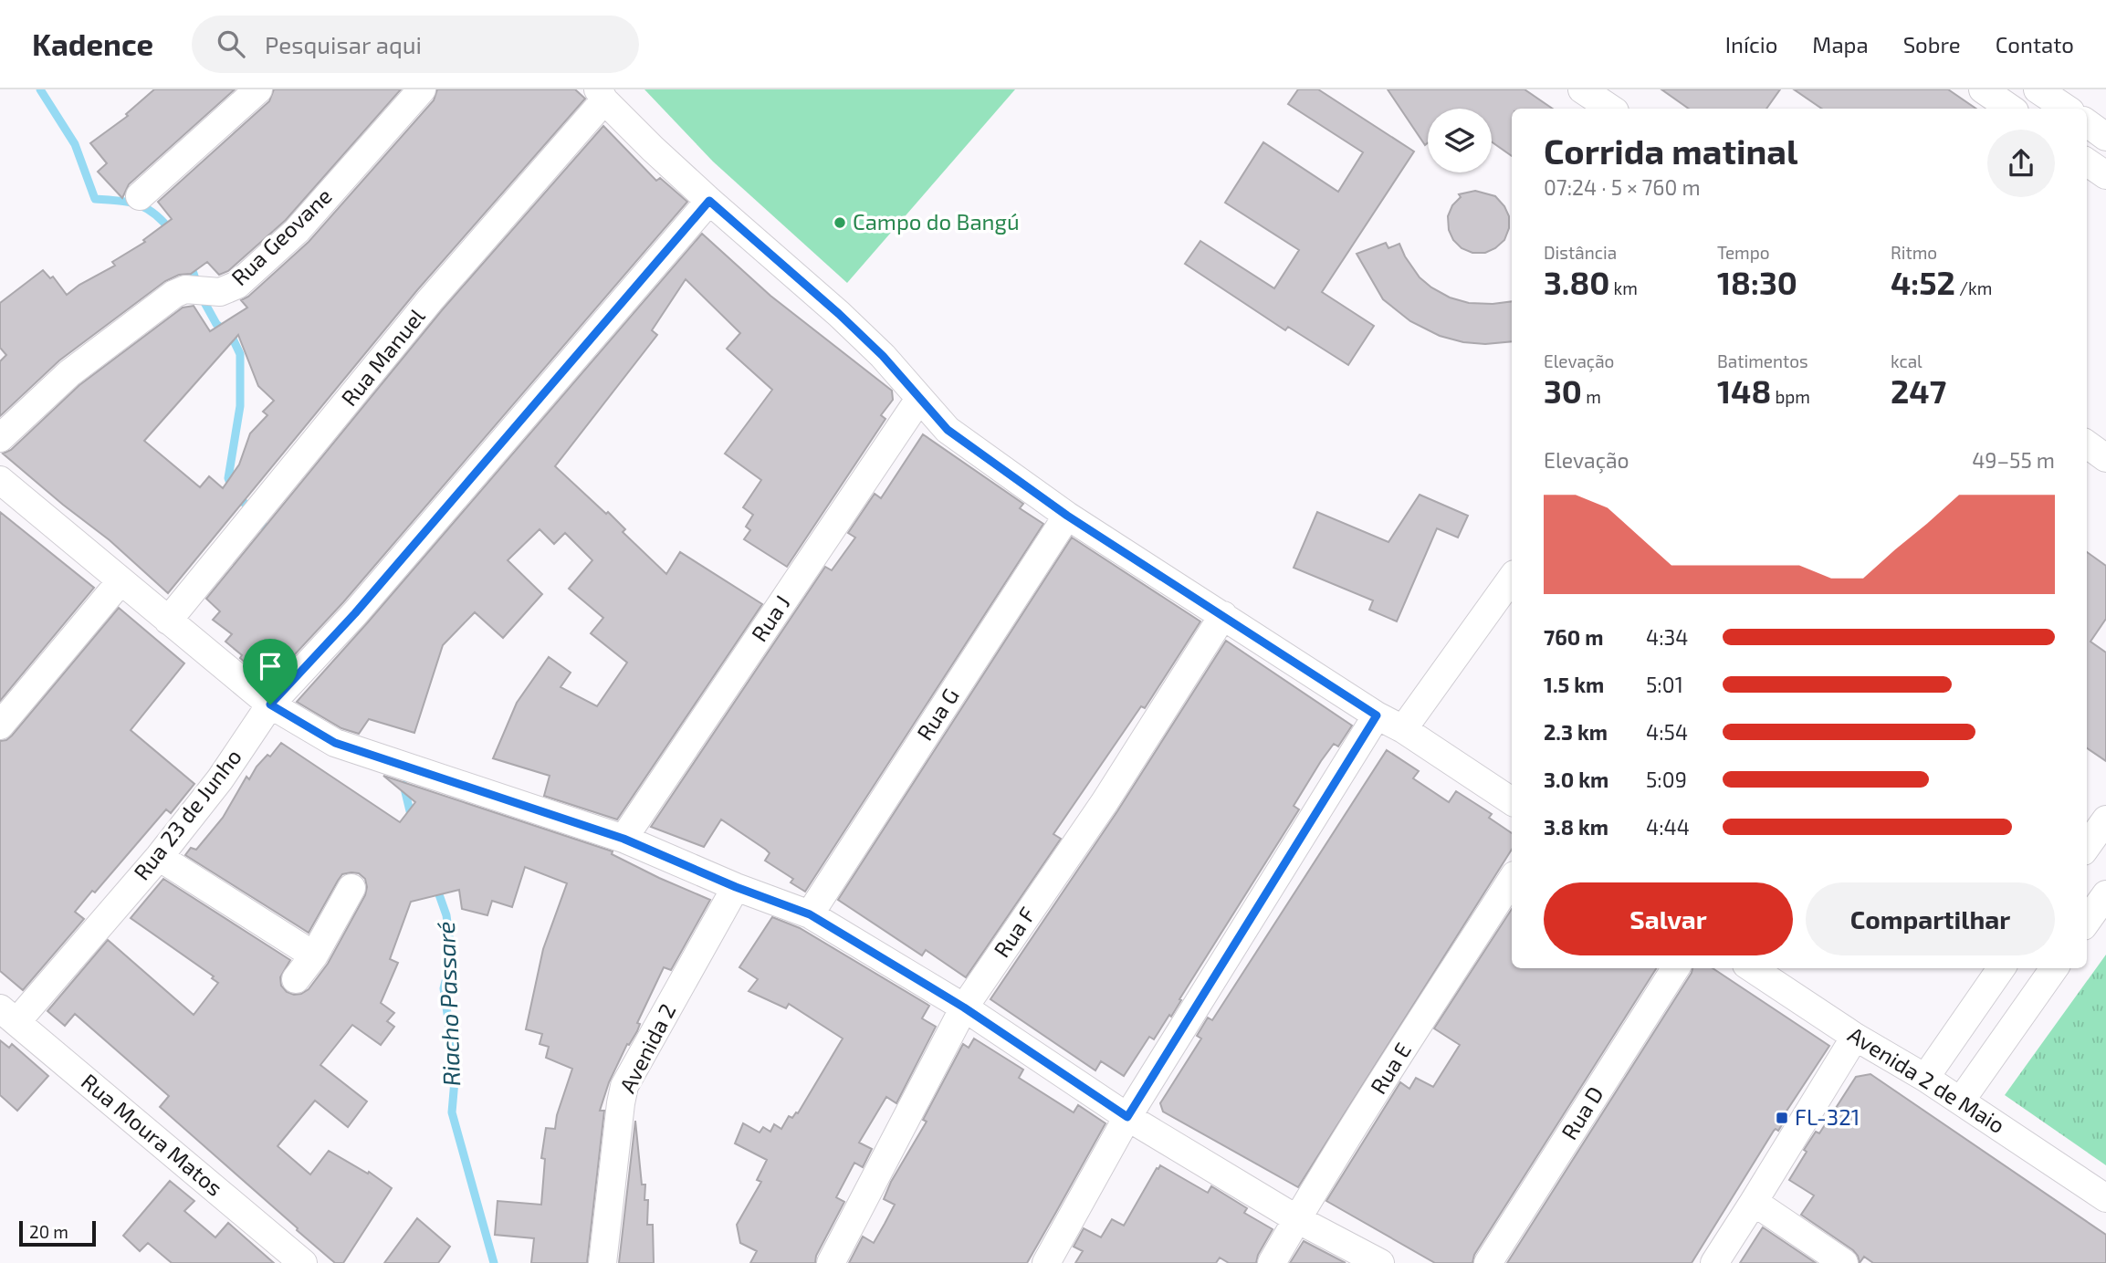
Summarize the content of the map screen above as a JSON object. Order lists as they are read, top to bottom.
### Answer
{
  "streets": {
    "street": [
      "Rua Geovane",
      "Rua Manuel",
      "Rua J",
      "Rua G",
      "Rua 23 de Junho",
      "Rua F",
      "Avenida 2",
      "Rua E",
      "Avenida 2 de Maio",
      "Rua D",
      "Rua Moura Matos"
    ]
  },
  "crossings": [
    ["Rua 23 de Junho", "Rua Moura Matos"]
  ],
  "water": ["Riacho Passaré"],
  "places": {
    "other": ["Campo do Bangú"],
    "transit": ["FL-321"]
  },
  "scale_bar": "20 m",
  "page": {
    "header": "Kadence",
    "search": "Pesquisar aqui",
    "nav": [
      "Início",
      "Mapa",
      "Sobre",
      "Contato"
    ],
    "heading": ["Corrida matinal", "07:24 · 5 × 760 m"],
    "stats": [
      ["Distância", "3.80 km"],
      ["Tempo", "18:30"],
      ["Ritmo", "4:52 /km"],
      ["Elevação", "30 m"],
      ["Batimentos", "148 bpm"],
      ["kcal", "247"]
    ],
    "chart": ["Elevação", "49–55 m"],
    "list": [
      {
        "name": "760 m",
        "note": "4:34"
      },
      {
        "name": "1.5 km",
        "note": "5:01"
      },
      {
        "name": "2.3 km",
        "note": "4:54"
      },
      {
        "name": "3.0 km",
        "note": "5:09"
      },
      {
        "name": "3.8 km",
        "note": "4:44"
      }
    ],
    "buttons": ["Salvar", "Compartilhar"],
    "scale": "20 m"
  }
}
